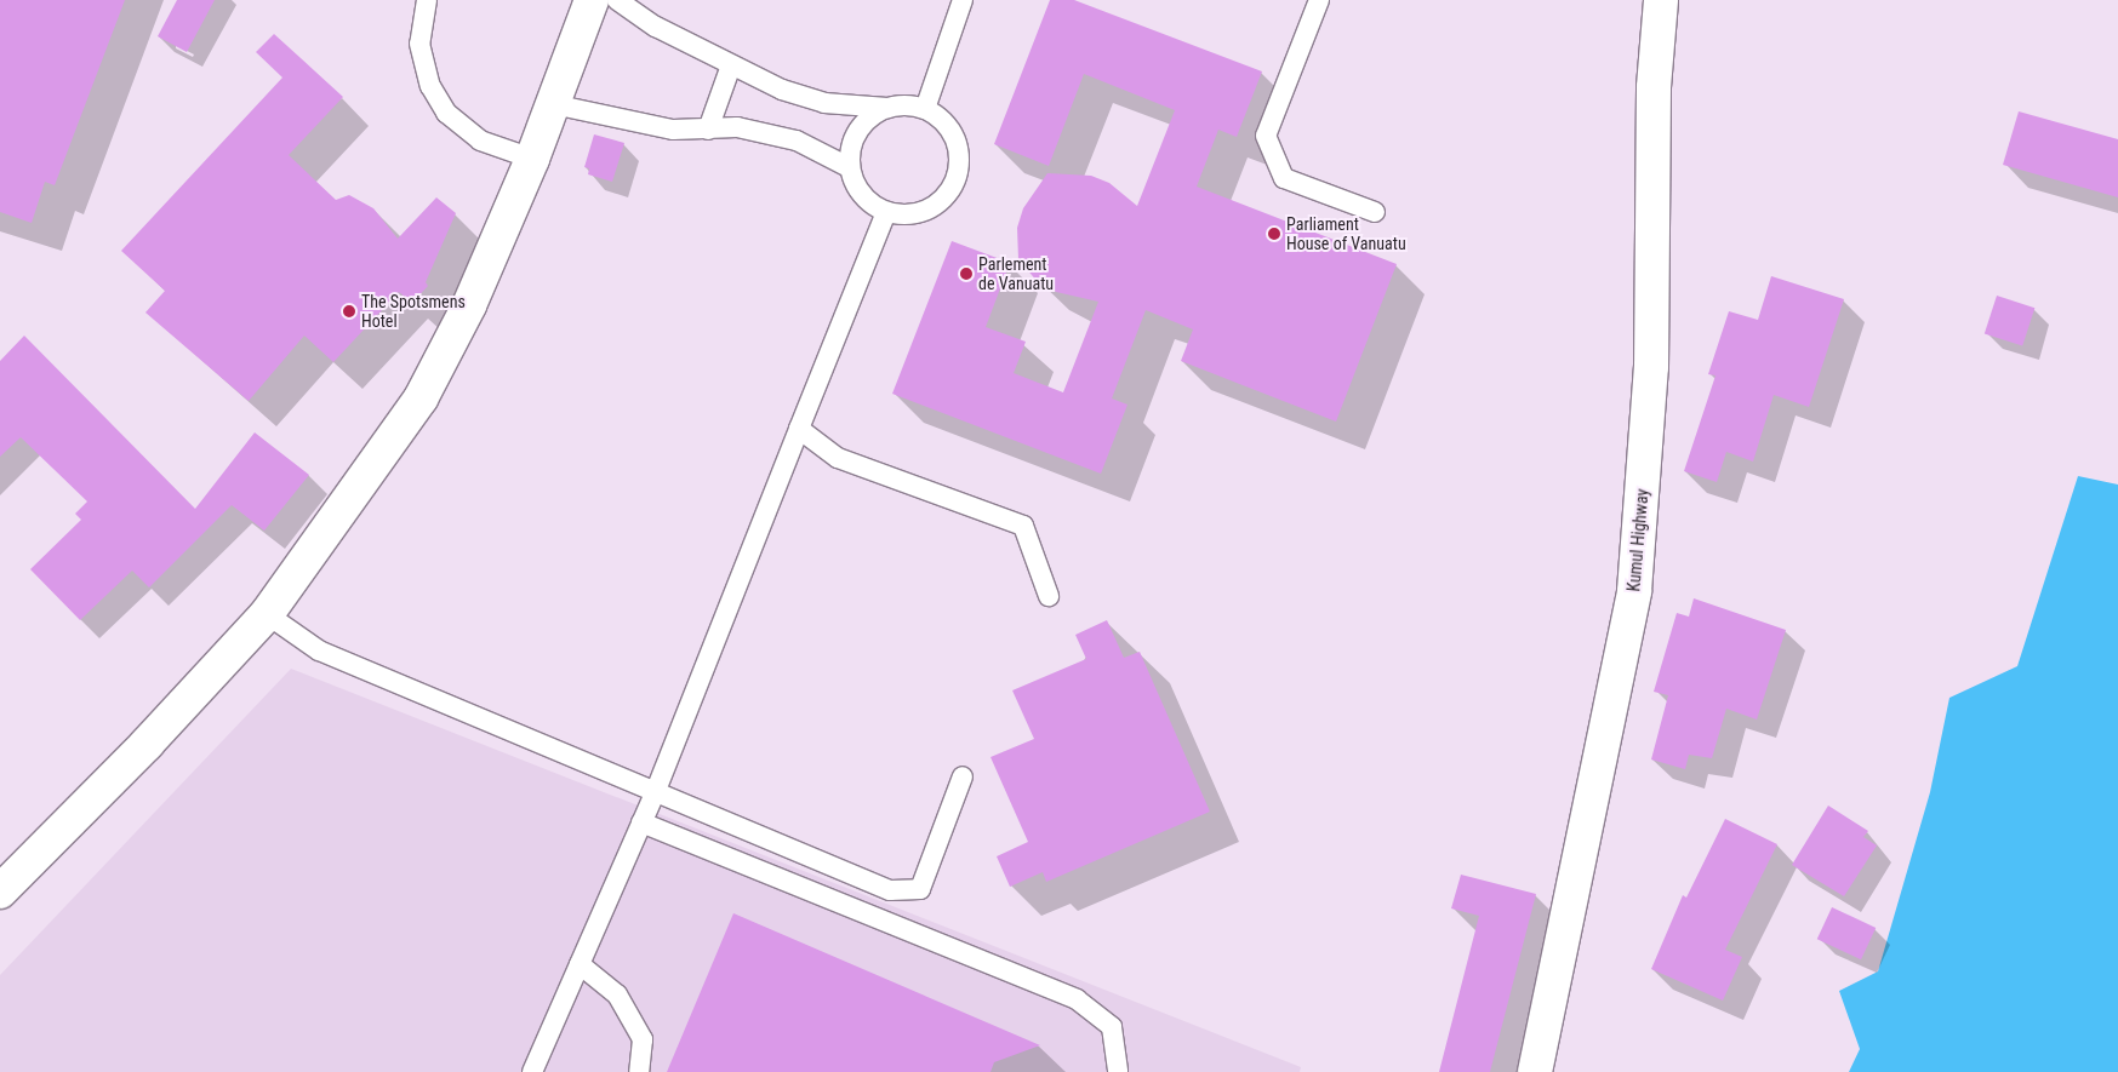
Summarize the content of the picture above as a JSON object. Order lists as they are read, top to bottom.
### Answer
{
  "streets": {
    "street": ["Kumul Highway"]
  },
  "places": ["Parliament House of Vanuatu", "Parlement de Vanuatu", "The Spotsmens Hotel"]
}
